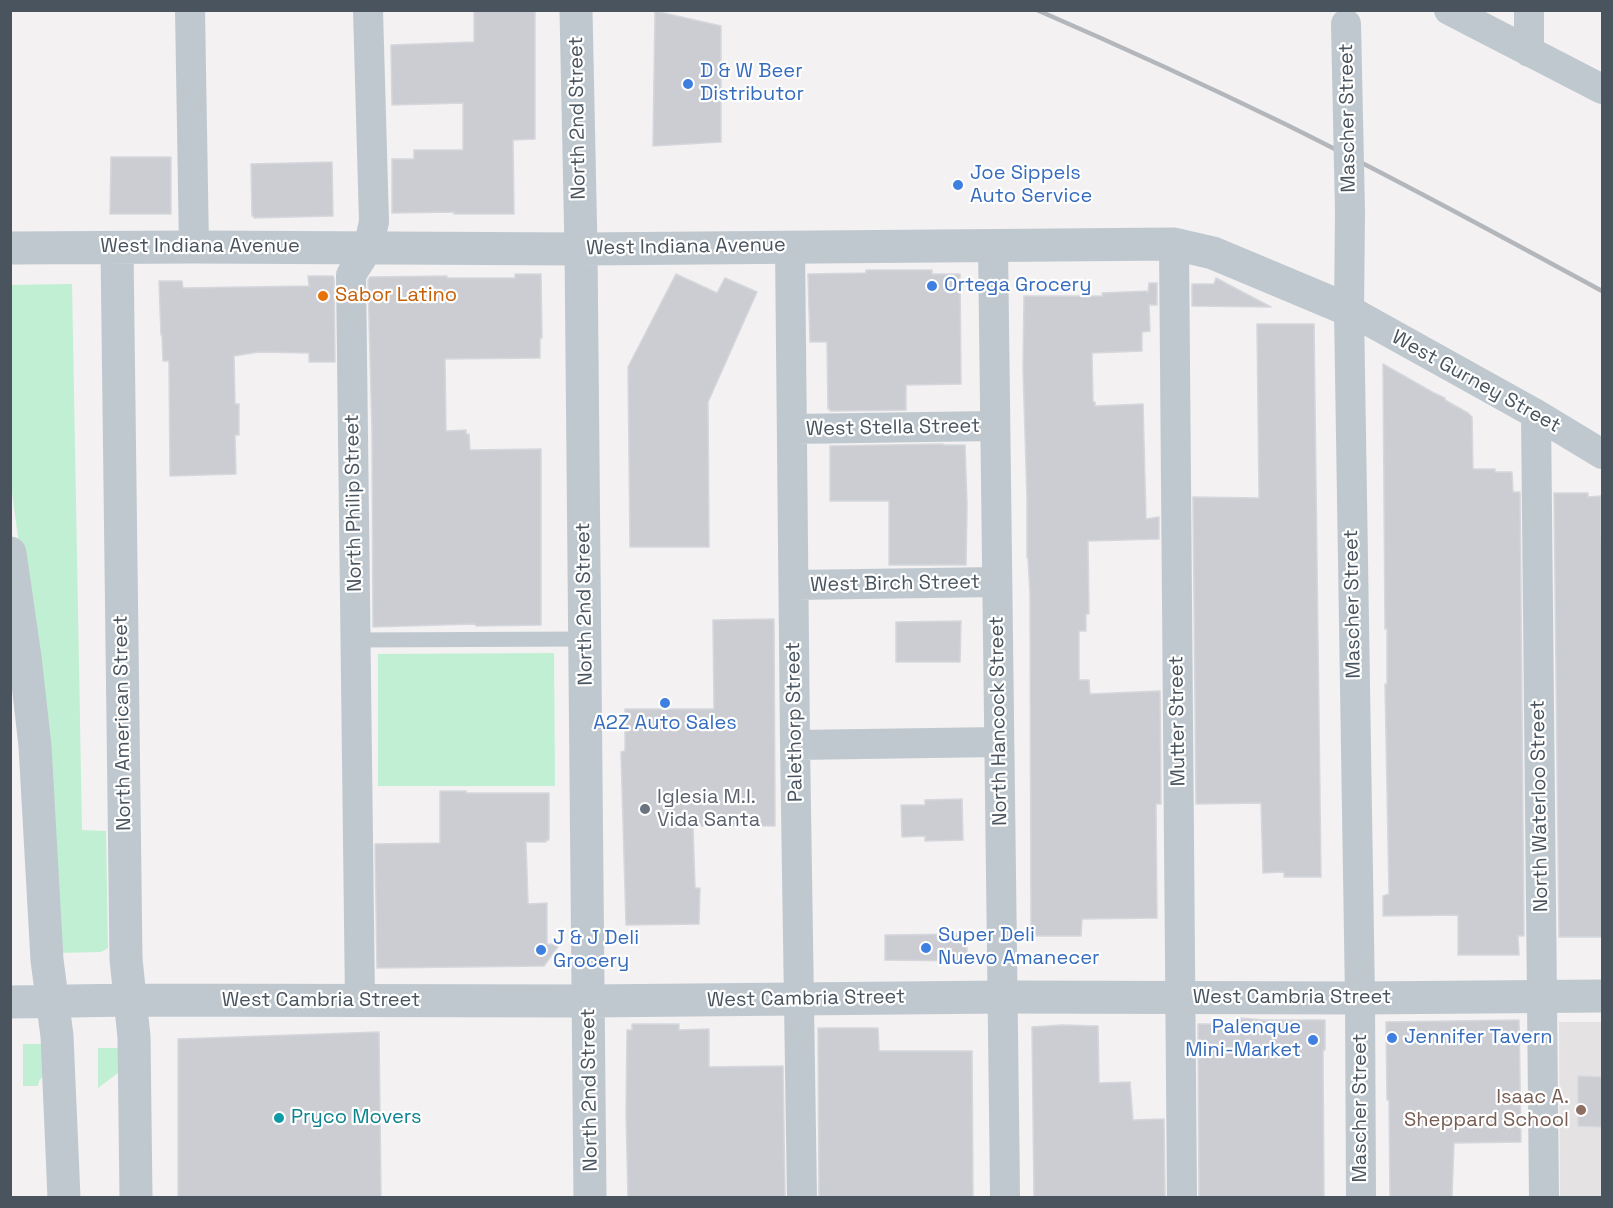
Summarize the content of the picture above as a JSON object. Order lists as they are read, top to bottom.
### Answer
{
  "streets": {
    "street": [
      "North 2nd Street",
      "Mascher Street",
      "West Indiana Avenue",
      "West Gurney Street",
      "West Stella Street",
      "North Philip Street",
      "West Birch Street",
      "North Hancock Street",
      "Mutter Street",
      "Palethorp Street",
      "North American Street",
      "North Waterloo Street",
      "West Cambria Street"
    ]
  },
  "crossings": [
    ["North 2nd Street", "West Indiana Avenue"],
    ["North 2nd Street", "West Cambria Street"],
    ["Mascher Street", "West Indiana Avenue"],
    ["Mascher Street", "West Gurney Street"],
    ["Mascher Street", "West Cambria Street"],
    ["West Indiana Avenue", "West Gurney Street"],
    ["West Indiana Avenue", "North Philip Street"],
    ["West Indiana Avenue", "North Hancock Street"],
    ["West Indiana Avenue", "Mutter Street"],
    ["West Indiana Avenue", "Palethorp Street"],
    ["West Indiana Avenue", "North American Street"],
    ["West Gurney Street", "North Waterloo Street"],
    ["West Stella Street", "North Hancock Street"],
    ["West Stella Street", "Palethorp Street"],
    ["North Philip Street", "West Cambria Street"],
    ["West Birch Street", "North Hancock Street"],
    ["West Birch Street", "Palethorp Street"],
    ["North Hancock Street", "West Cambria Street"],
    ["Mutter Street", "West Cambria Street"],
    ["Palethorp Street", "West Cambria Street"],
    ["North American Street", "West Cambria Street"],
    ["North Waterloo Street", "West Cambria Street"]
  ],
  "places": [
    "D & W Beer Distributor",
    "Joe Sippels Auto Service",
    "Ortega Grocery",
    "Sabor Latino",
    "A2Z Auto Sales",
    "Iglesia M.I. Vida Santa",
    "Super Deli Nuevo Amanecer",
    "J & J Deli Grocery",
    "Jennifer Tavern",
    "Palenque Mini-Market",
    "Isaac A. Sheppard School",
    "Pryco Movers"
  ]
}
